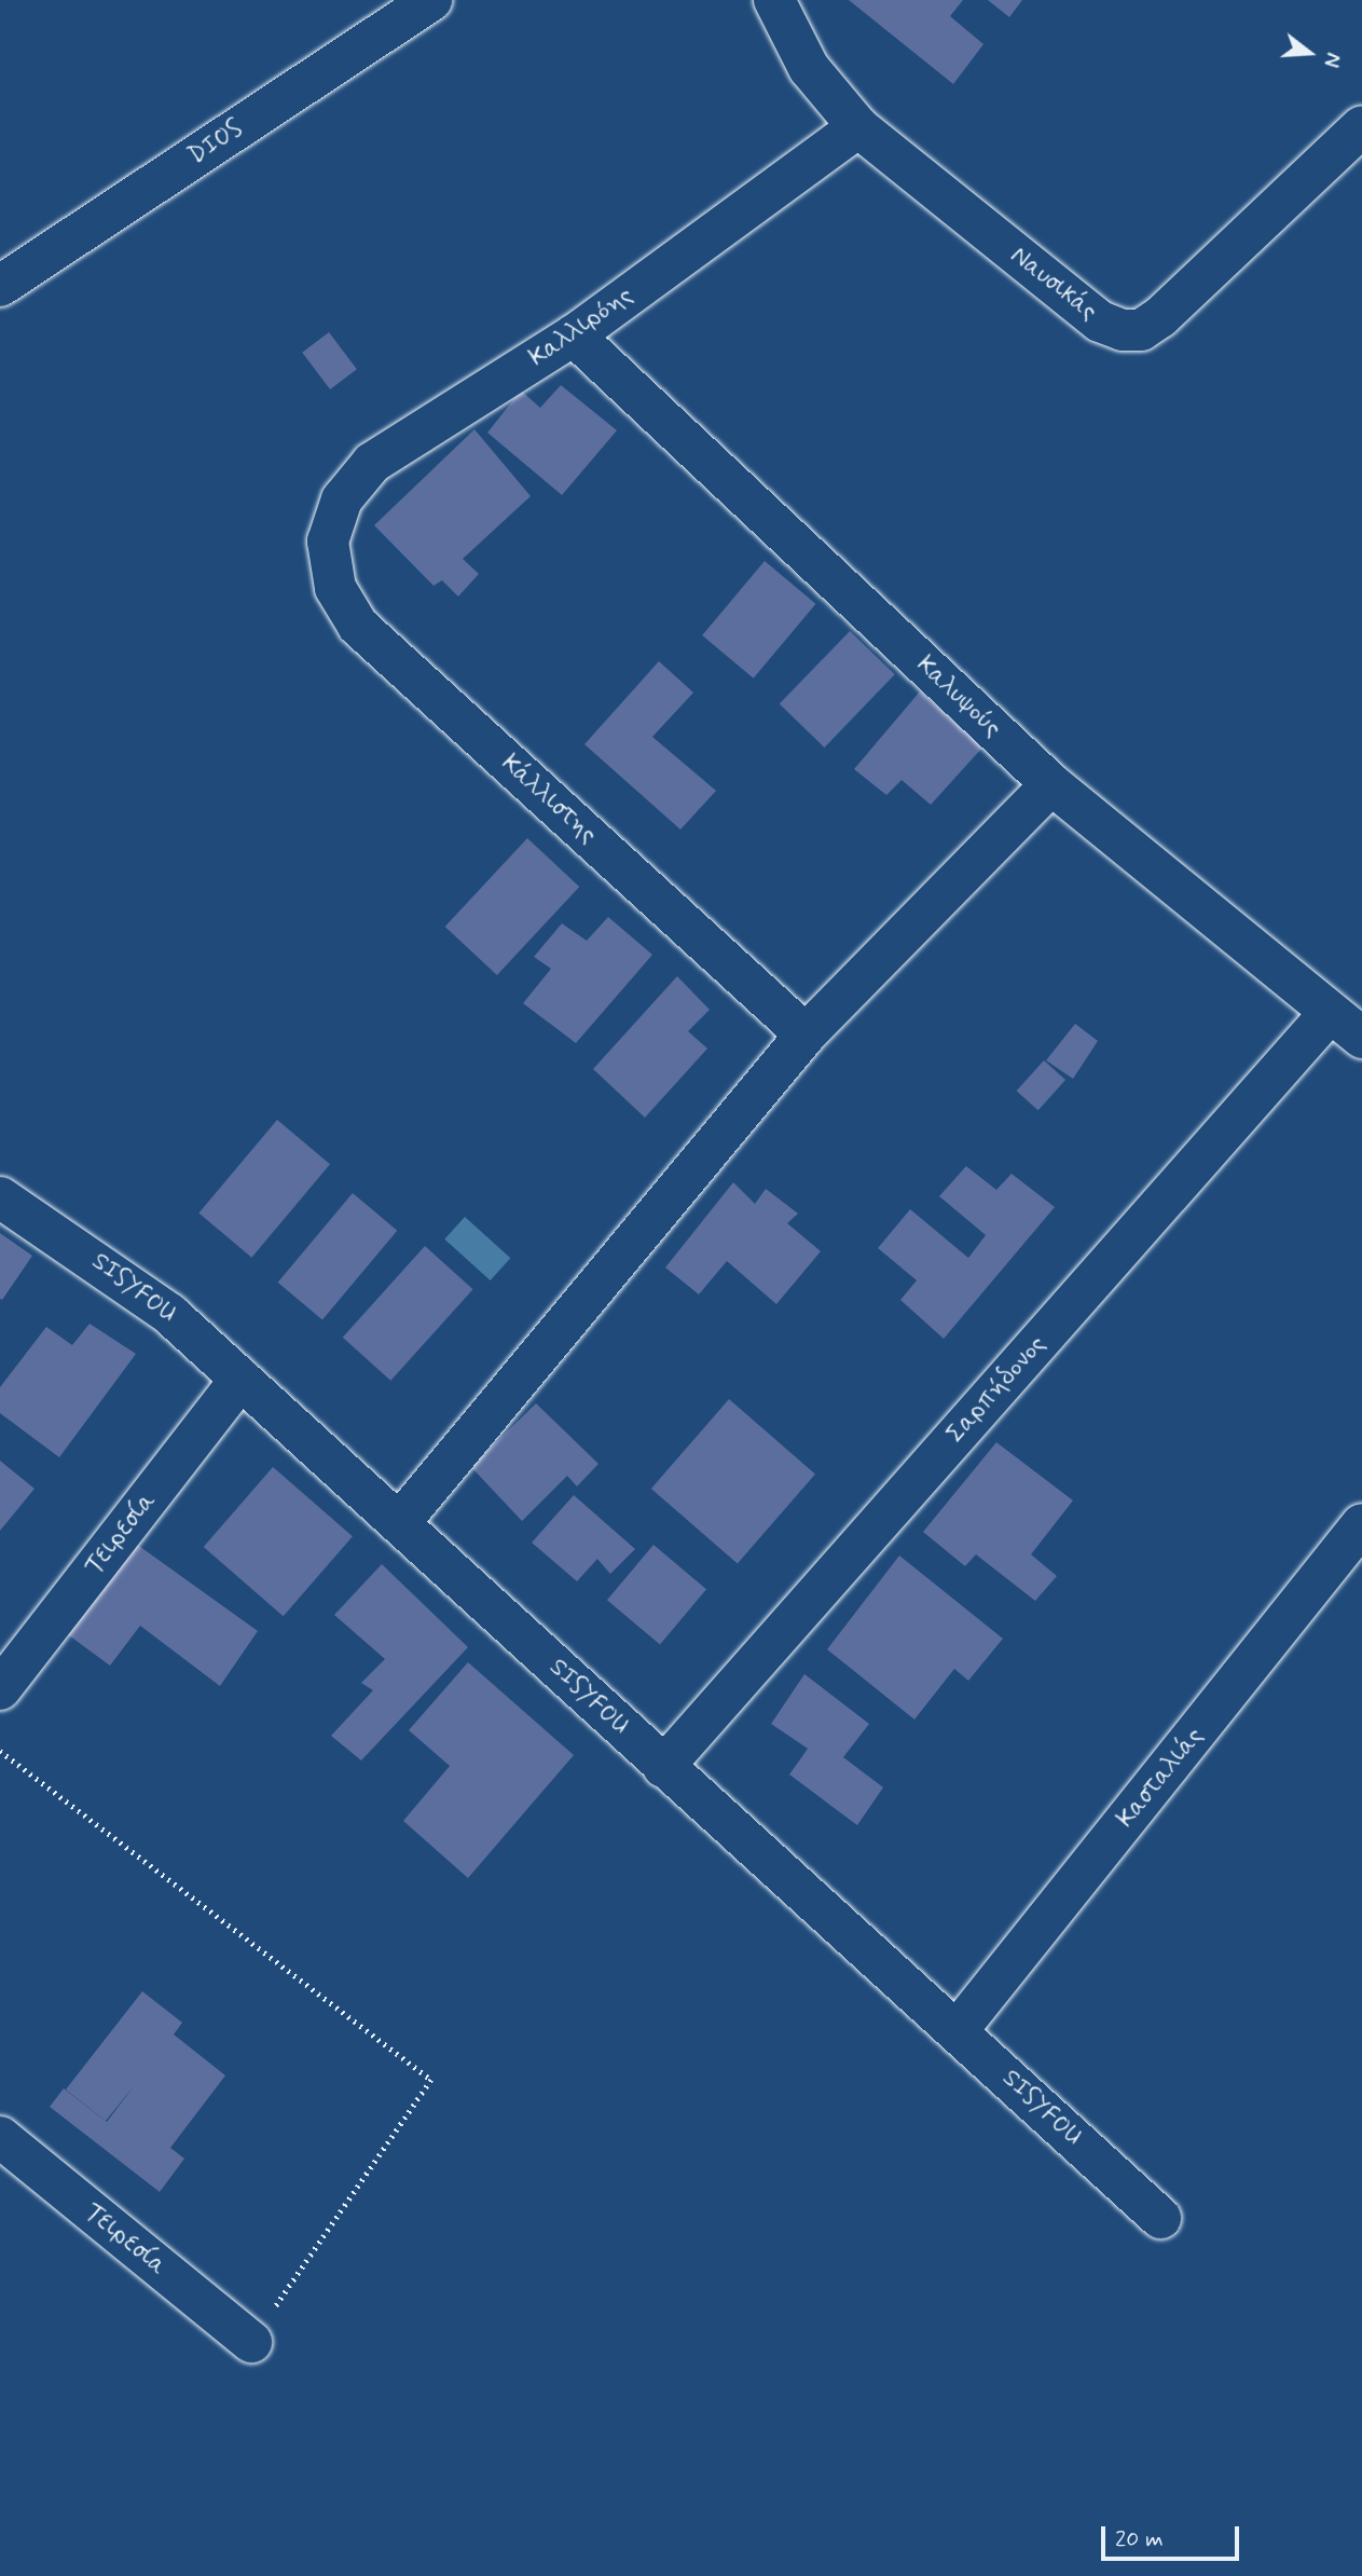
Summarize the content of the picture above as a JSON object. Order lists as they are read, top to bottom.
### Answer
{
  "streets": {
    "street": [
      "DIOS",
      "Ναυσικάς",
      "Καλλιρόης",
      "Καλυψούς",
      "Κάλλιστης",
      "SISYFOU",
      "Σαρπήδονος",
      "Τειρεσία",
      "Κασταλιάς"
    ]
  },
  "crossings": [
    ["Ναυσικάς", "Καλλιρόης"],
    ["Καλλιρόης", "Καλυψούς"],
    ["Καλλιρόης", "Κάλλιστης"],
    ["Καλυψούς", "Σαρπήδονος"],
    ["SISYFOU", "Σαρπήδονος"],
    ["SISYFOU", "Τειρεσία"],
    ["SISYFOU", "Κασταλιάς"]
  ],
  "scale_bar": "20 m",
  "north": "right"
}
